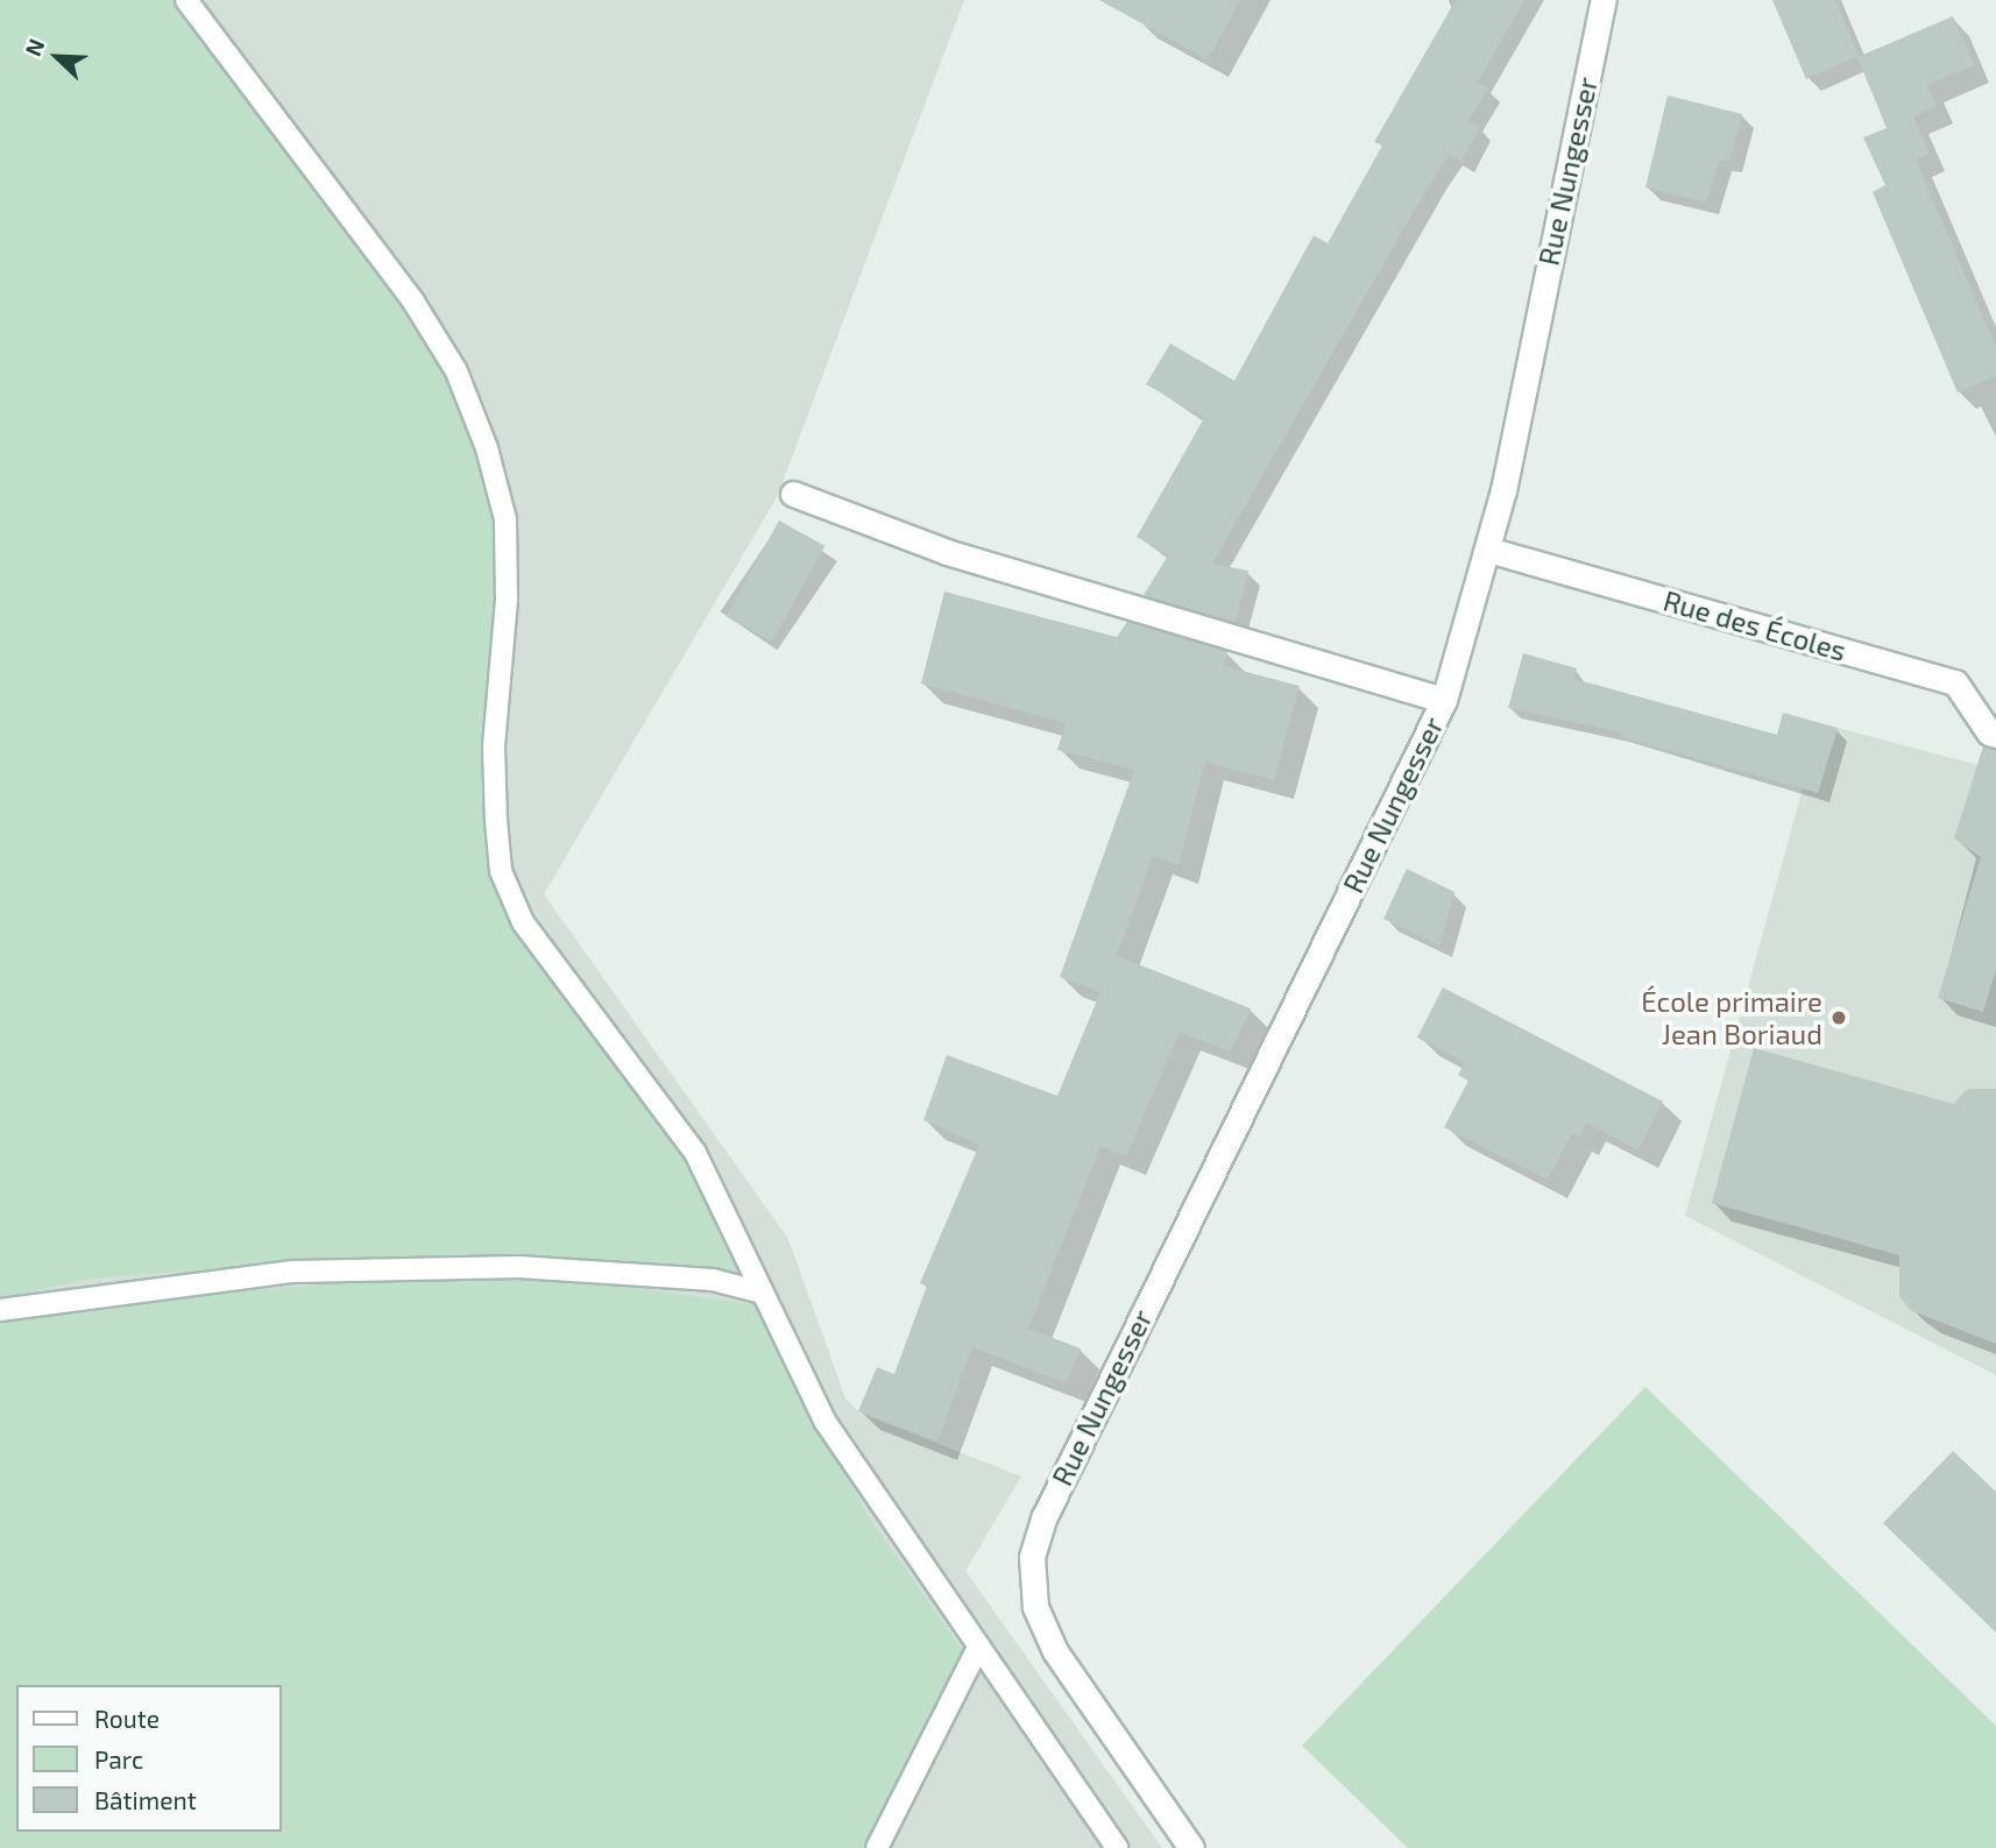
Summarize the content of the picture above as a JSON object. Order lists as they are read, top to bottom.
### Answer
{
  "streets": {
    "street": ["Rue Nungesser", "Rue des Écoles"]
  },
  "crossings": [
    ["Rue Nungesser", "Rue des Écoles"]
  ],
  "places": ["École primaire Jean Boriaud"],
  "legend": ["Route", "Parc", "Bâtiment"],
  "north": "top left"
}
